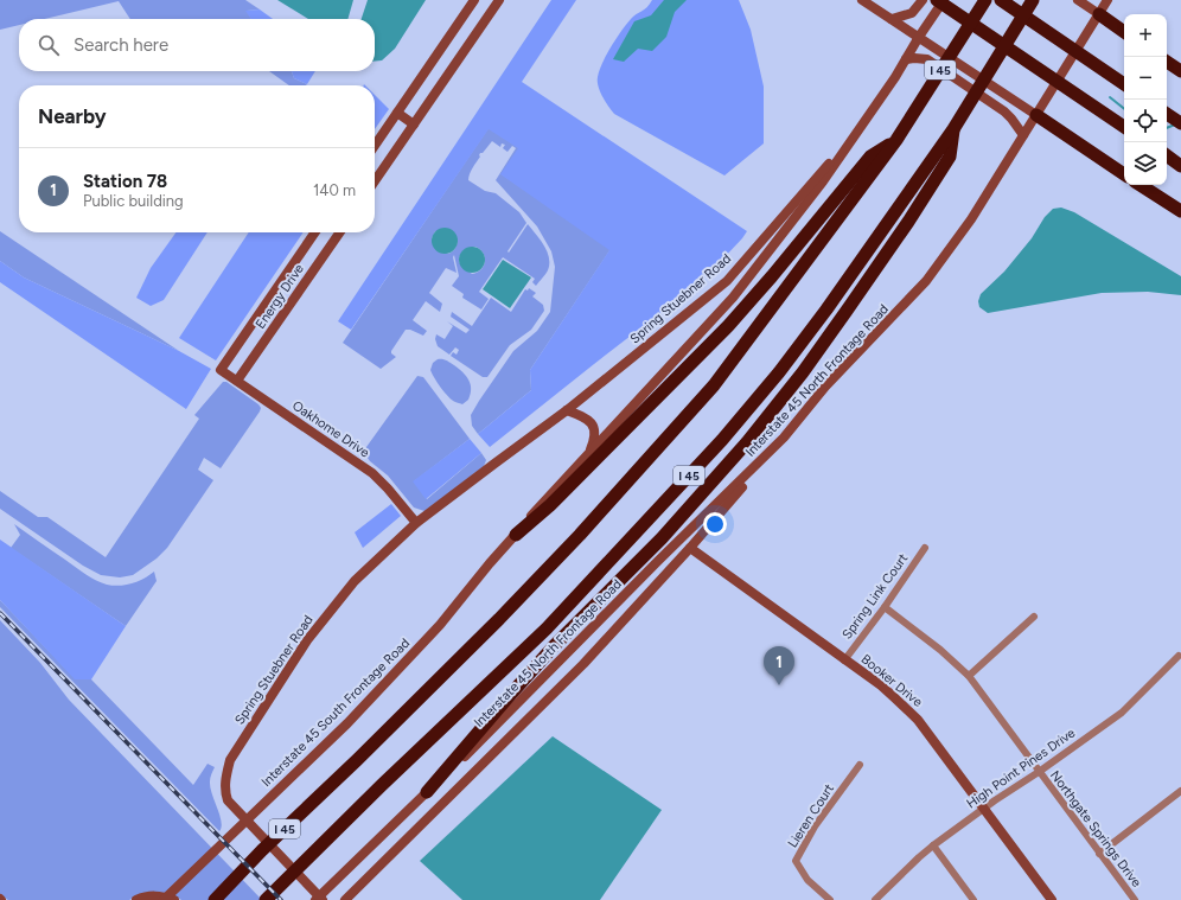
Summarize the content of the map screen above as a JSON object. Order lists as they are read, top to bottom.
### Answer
{
  "streets": {
    "highway": ["I 45"],
    "main road": [
      "Energy Drive",
      "Spring Stuebner Road",
      "Interstate 45 North Frontage Road",
      "Oakhome Drive",
      "Booker Drive",
      "Interstate 45 South Frontage Road"
    ],
    "street": [
      "Spring Link Court",
      "High Point Pines Drive",
      "Lieren Court",
      "Northgate Springs Drive"
    ]
  },
  "crossings": [
    ["Energy Drive", "Oakhome Drive"],
    ["Spring Stuebner Road", "Oakhome Drive"],
    ["Spring Link Court", "Booker Drive"],
    ["Spring Link Court", "Northgate Springs Drive"],
    ["Booker Drive", "High Point Pines Drive"],
    ["High Point Pines Drive", "Northgate Springs Drive"]
  ],
  "page": {
    "map_buttons": ["+", "−"],
    "search": "Search here",
    "heading": "Nearby",
    "list": [
      {
        "mark": "1",
        "name": "Station 78",
        "note": "Public building",
        "value": "140 m"
      }
    ],
    "pins": "1"
  }
}
